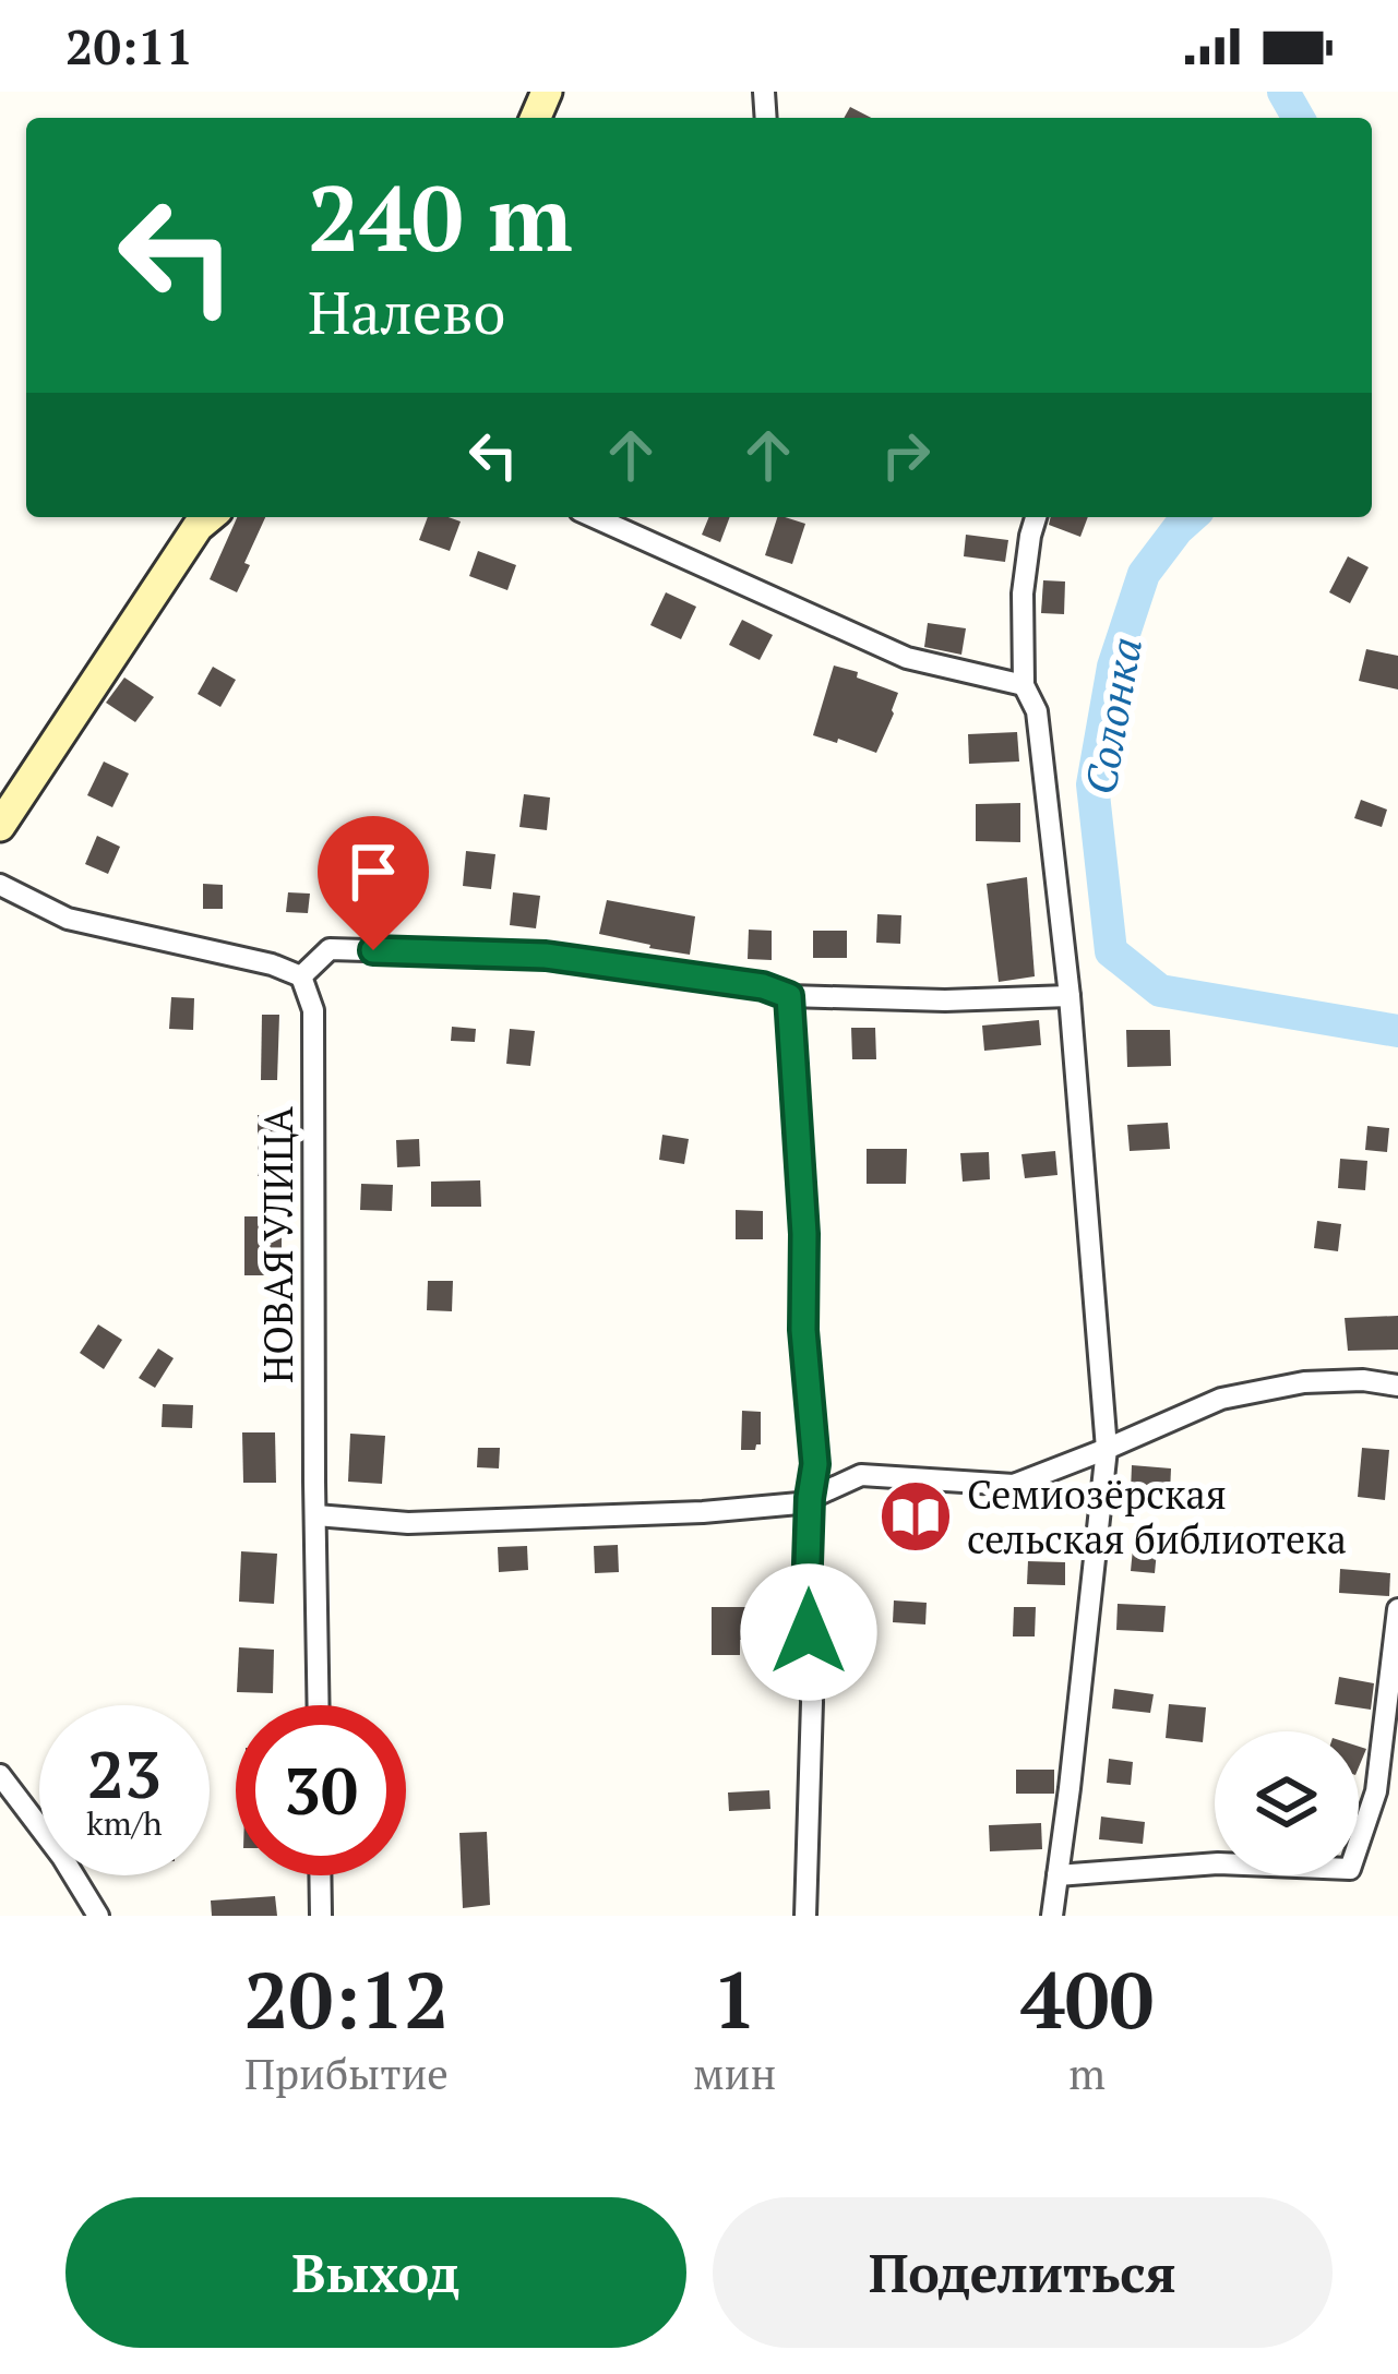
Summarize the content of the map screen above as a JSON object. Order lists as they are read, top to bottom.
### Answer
{
  "streets": {
    "street": ["НОВАЯ УЛИЦА"]
  },
  "water": ["Солонка"],
  "places": {
    "library": ["Семиозёрская сельская библиотека"]
  },
  "page": {
    "status": "20:11",
    "turn": ["240 m", "Налево"],
    "speed": "23 km/h",
    "limit": "30",
    "eta": [
      "20:12",
      "Прибытие",
      "1",
      "мин",
      "400",
      "m"
    ],
    "buttons": ["Выход", "Поделиться"]
  }
}
